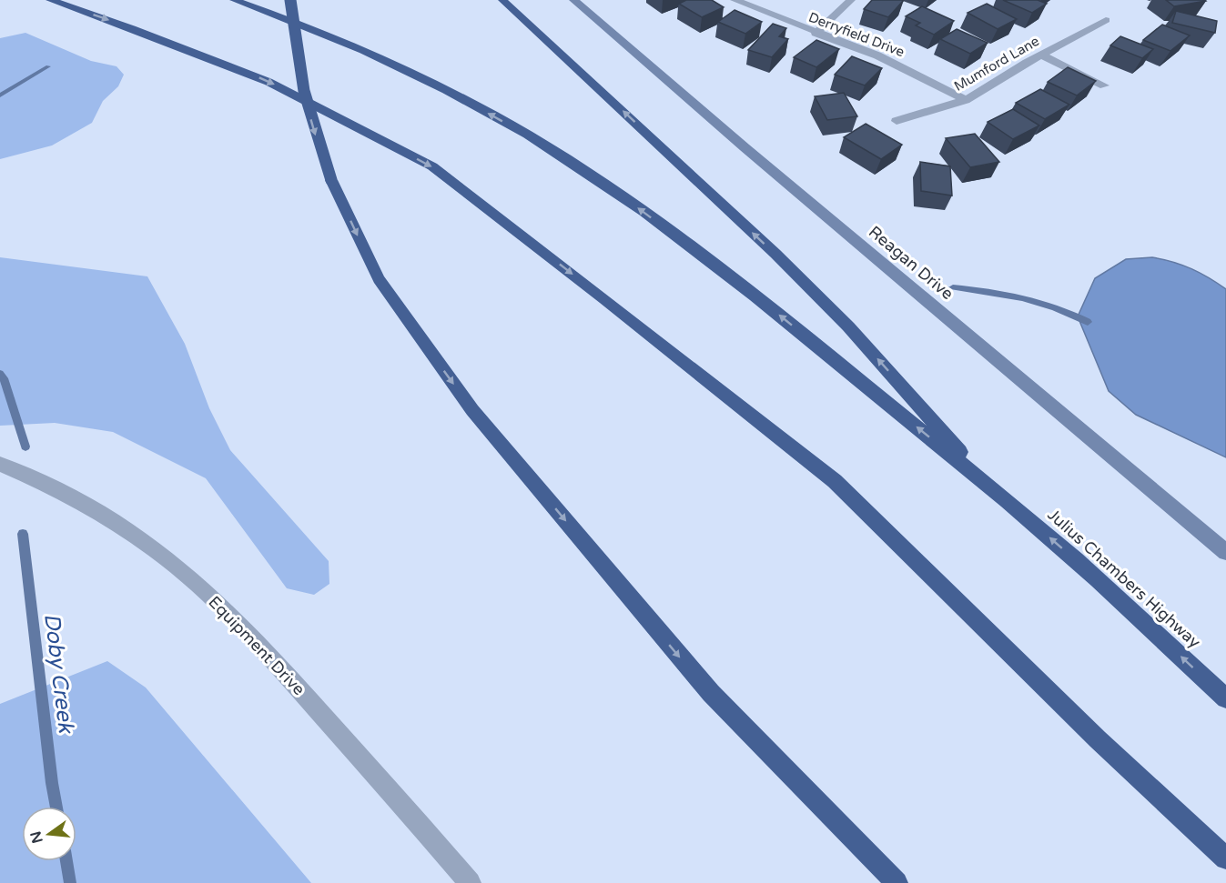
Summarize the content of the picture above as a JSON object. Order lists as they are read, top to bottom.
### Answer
{
  "streets": {
    "highway": ["Julius Chambers Highway"],
    "street": [
      "Derryfield Drive",
      "Mumford Lane",
      "Reagan Drive",
      "Equipment Drive"
    ]
  },
  "crossings": [
    ["Derryfield Drive", "Mumford Lane"]
  ],
  "water": ["Doby Creek"],
  "north": "left"
}
